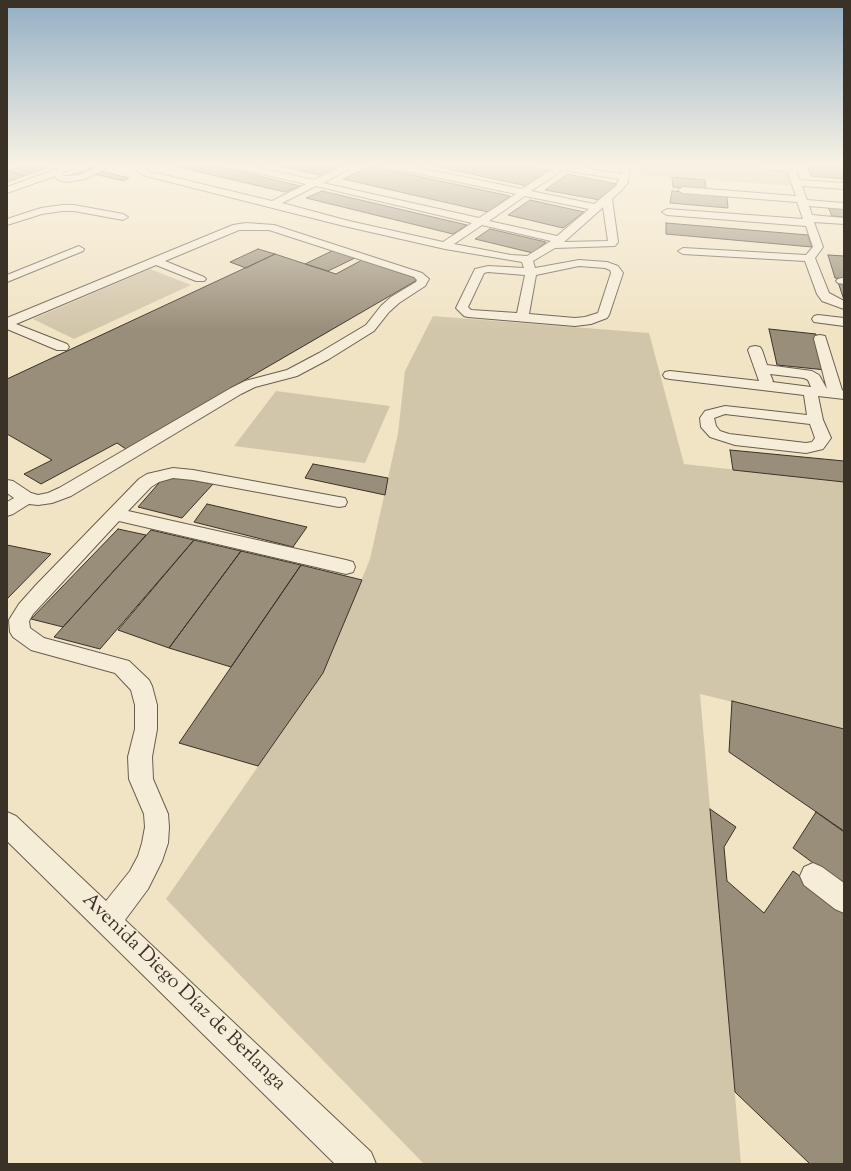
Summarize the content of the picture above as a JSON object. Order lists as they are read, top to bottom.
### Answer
{
  "streets": {
    "street": ["Avenida Diego Díaz de Berlanga"]
  }
}
